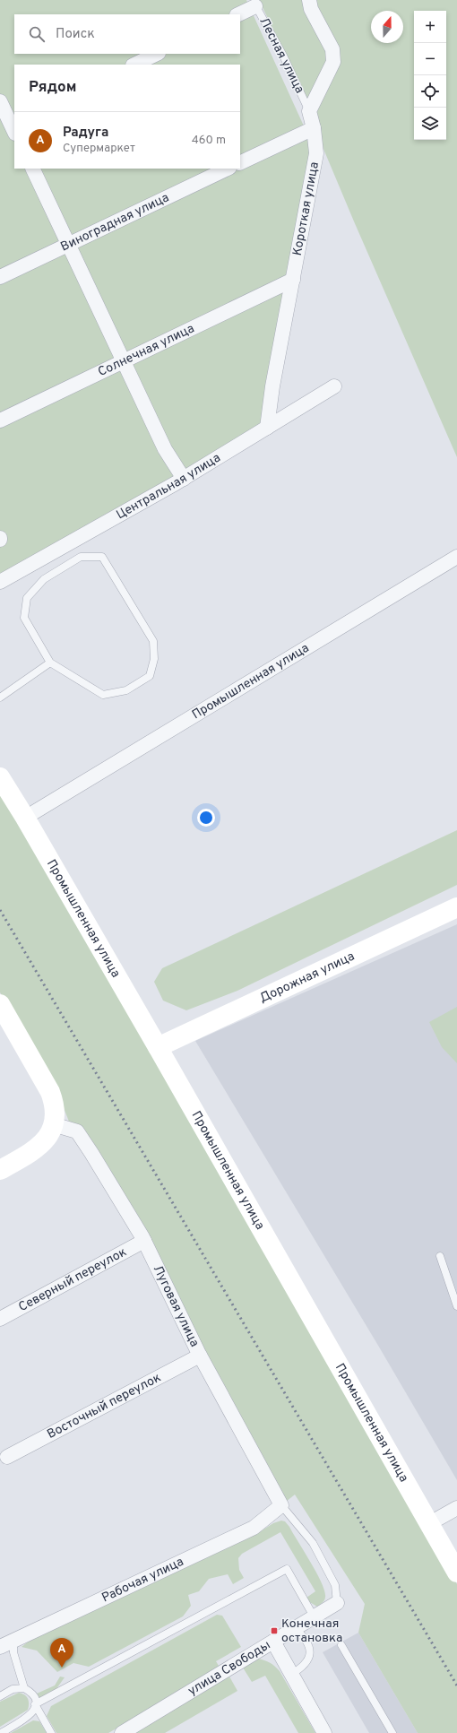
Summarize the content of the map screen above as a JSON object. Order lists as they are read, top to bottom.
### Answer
{
  "streets": {
    "street": [
      "Короткая улица",
      "Виноградная улица",
      "Солнечная улица",
      "Центральная улица",
      "Промышленная улица",
      "Дорожная улица",
      "Северный переулок",
      "Луговая улица",
      "Восточный переулок",
      "Рабочая улица",
      "улица Свободы"
    ],
    "lane": ["Лесная улица"]
  },
  "crossings": [
    ["Лесная улица", "Короткая улица"],
    ["Короткая улица", "Солнечная улица"],
    ["Короткая улица", "Центральная улица"],
    ["Промышленная улица", "Дорожная улица"],
    ["Северный переулок", "Луговая улица"],
    ["Луговая улица", "Восточный переулок"],
    ["Луговая улица", "Рабочая улица"]
  ],
  "places": {
    "transit": ["Конечная остановка"]
  },
  "north": "top",
  "page": {
    "map_buttons": ["+", "−"],
    "search": "Поиск",
    "heading": "Рядом",
    "list": [
      {
        "mark": "A",
        "name": "Радуга",
        "note": "Супермаркет",
        "value": "460 m"
      }
    ],
    "pins": "A"
  }
}
